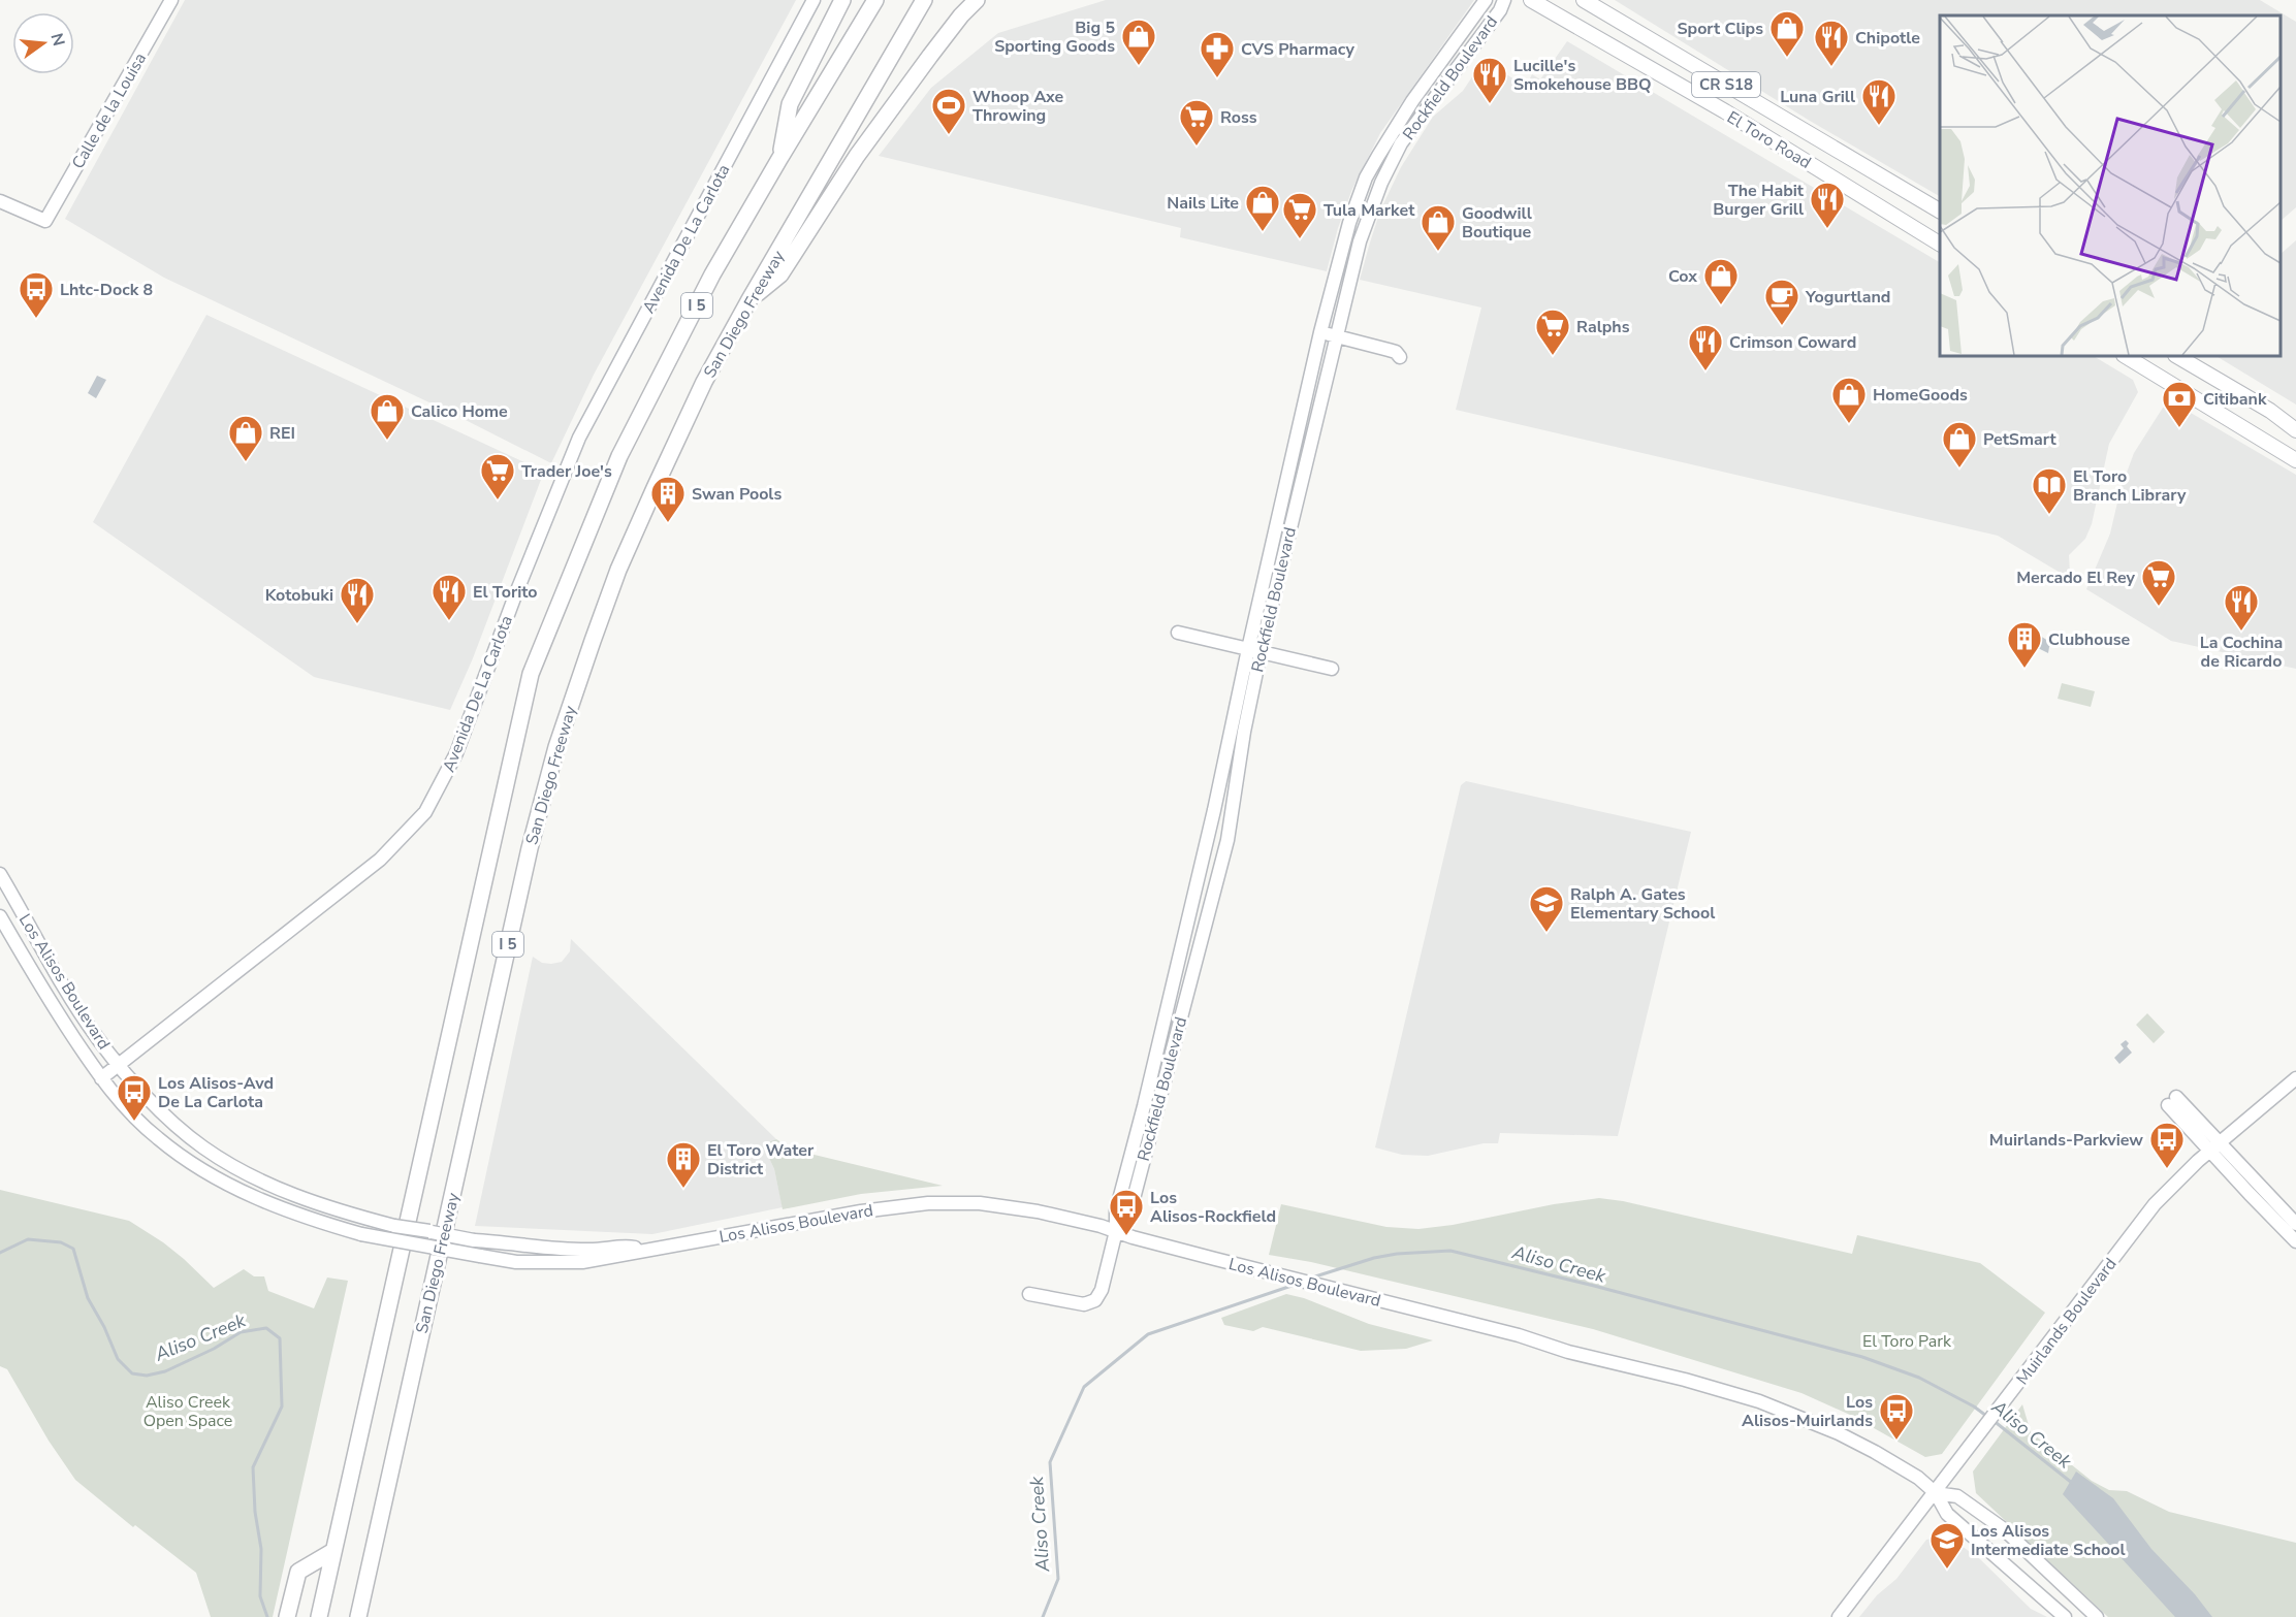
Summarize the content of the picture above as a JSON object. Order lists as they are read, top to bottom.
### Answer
{
  "streets": {
    "highway": ["I 5", "San Diego Freeway"],
    "main road": [
      "Rockfield Boulevard",
      "CR S18",
      "Calle de la Louisa",
      "El Toro Road",
      "Avenida De La Carlota",
      "Los Alisos Boulevard",
      "Muirlands Boulevard"
    ]
  },
  "crossings": [
    ["Rockfield Boulevard", "Los Alisos Boulevard"],
    ["Avenida De La Carlota", "Los Alisos Boulevard"],
    ["Los Alisos Boulevard", "Muirlands Boulevard"]
  ],
  "water": ["Aliso Creek"],
  "parks": ["El Toro Park", "Aliso Creek Open Space"],
  "places": {
    "shop": [
      "Sport Clips",
      "Big 5 Sporting Goods",
      "Nails Lite",
      "Goodwill Boutique",
      "Cox",
      "HomeGoods",
      "Calico Home",
      "REI",
      "PetSmart"
    ],
    "restaurant": [
      "Chipotle",
      "Lucille's Smokehouse BBQ",
      "Luna Grill",
      "The Habit Burger Grill",
      "Crimson Coward",
      "El Torito",
      "Kotobuki",
      "La Cochina de Ricardo"
    ],
    "pharmacy": ["CVS Pharmacy"],
    "sports": ["Whoop Axe Throwing"],
    "supermarket": [
      "Ross",
      "Tula Market",
      "Ralphs",
      "Trader Joe's",
      "Mercado El Rey"
    ],
    "bus stop": [
      "Lhtc-Dock 8",
      "Los Alisos-Avd De La Carlota",
      "Muirlands-Parkview",
      "Los Alisos-Rockfield",
      "Los Alisos-Muirlands"
    ],
    "cafe": ["Yogurtland"],
    "bank": ["Citibank"],
    "library": ["El Toro Branch Library"],
    "building": ["Swan Pools", "Clubhouse", "El Toro Water District"],
    "school or university": ["Ralph A. Gates Elementary School", "Los Alisos Intermediate School"]
  },
  "north": "right"
}
